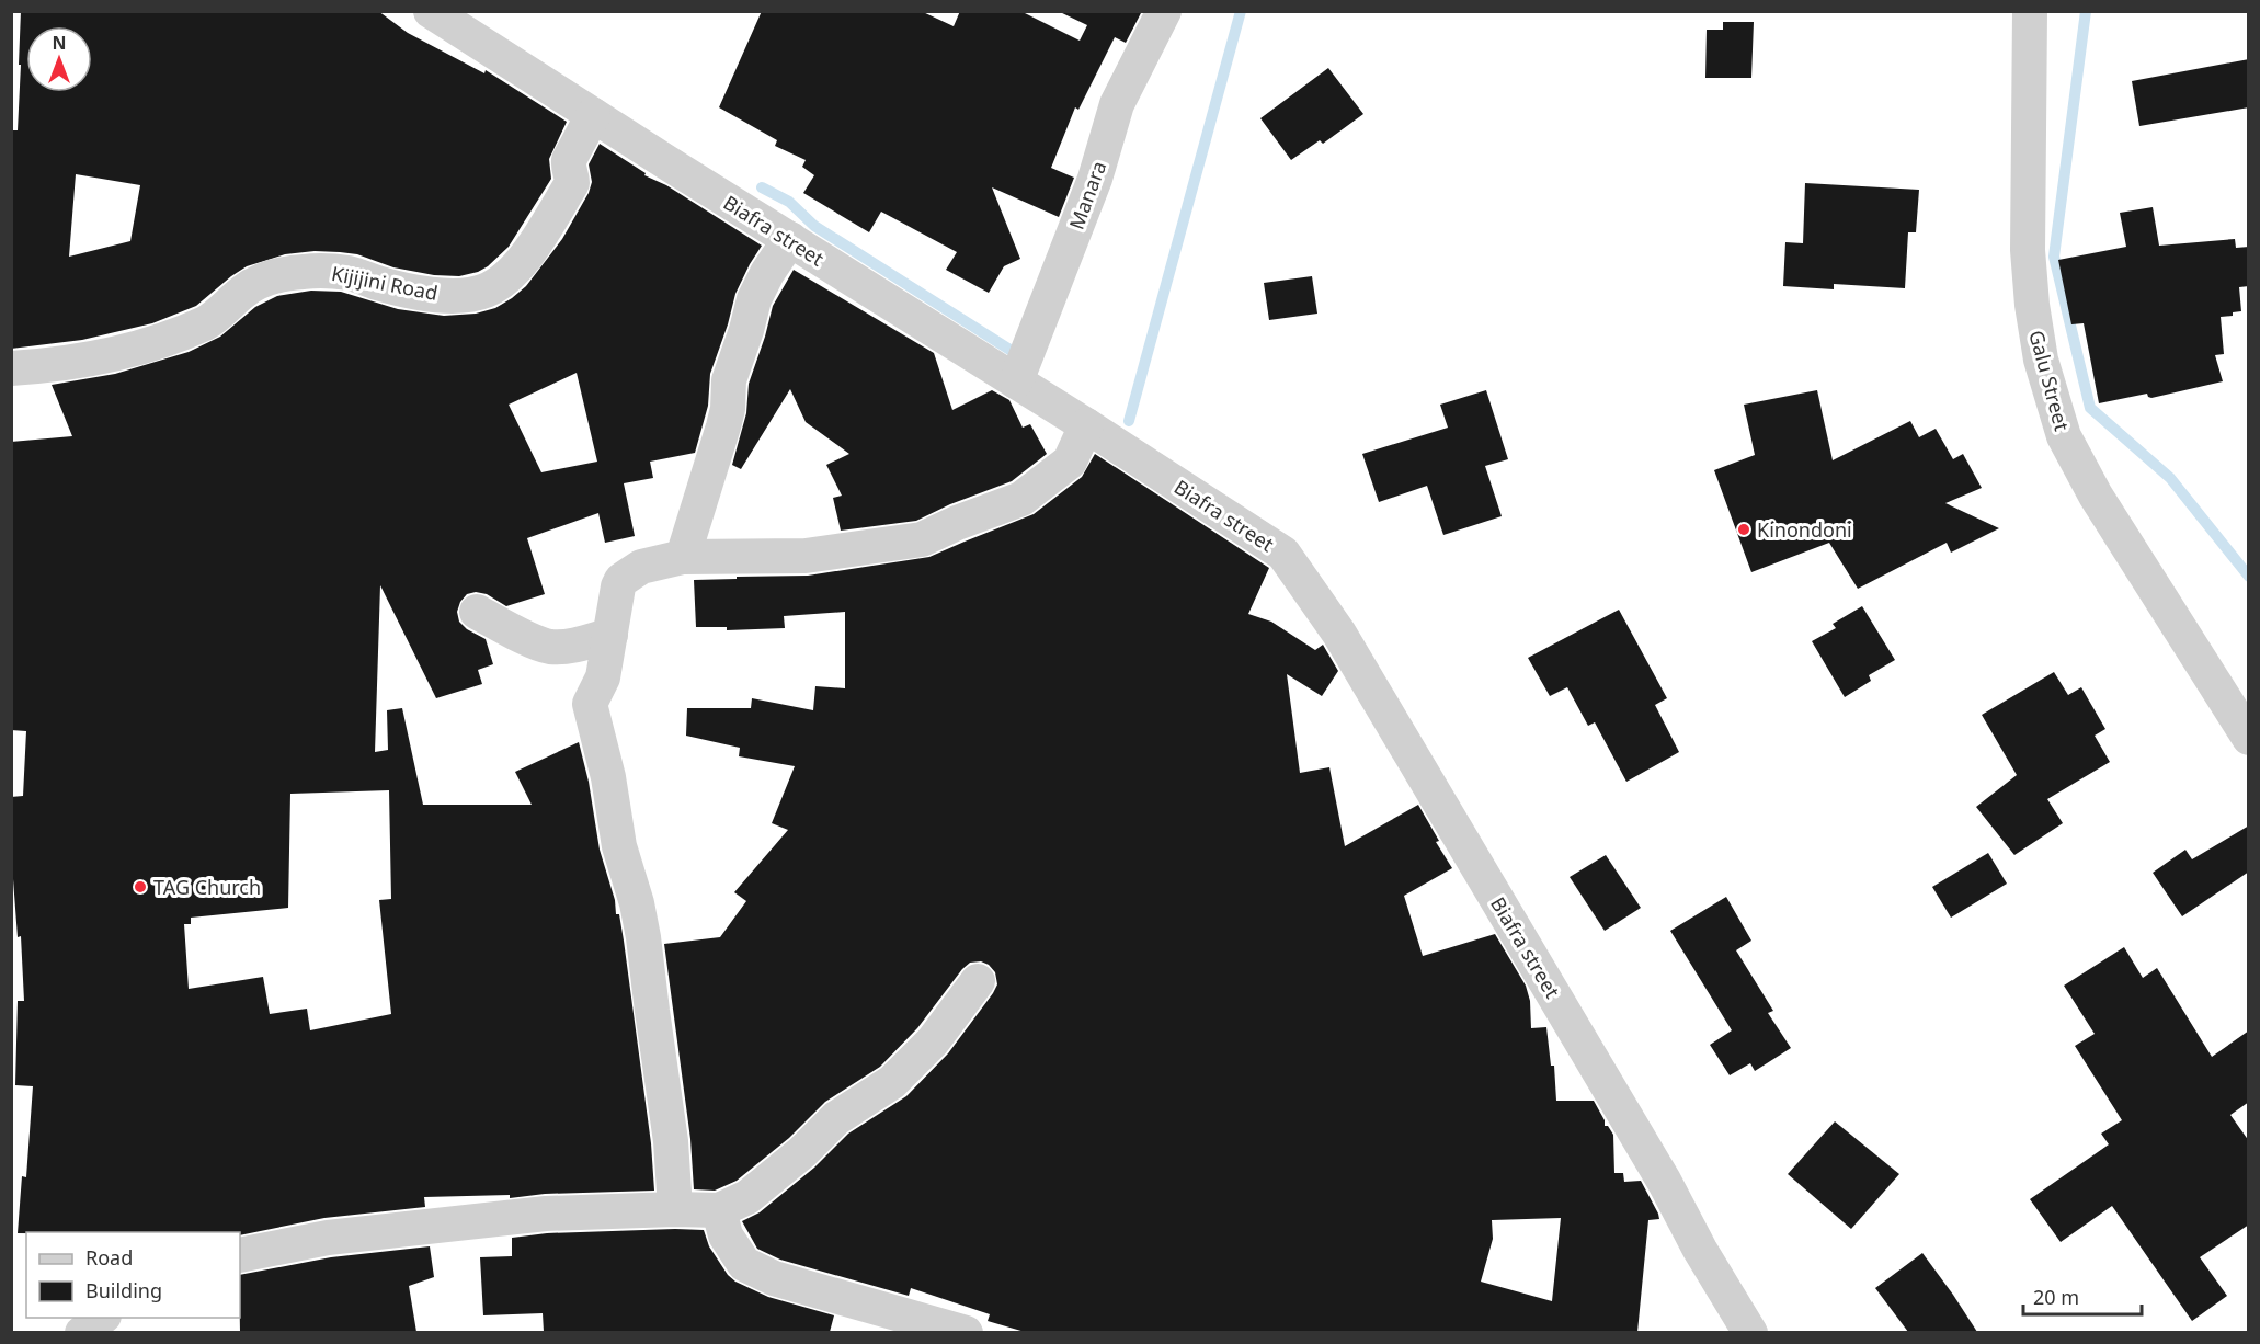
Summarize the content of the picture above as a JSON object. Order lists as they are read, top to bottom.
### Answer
{
  "streets": {
    "street": [
      "Manara",
      "Biafra street",
      "Kijijini Road",
      "Galu Street"
    ]
  },
  "crossings": [
    ["Manara", "Biafra street"],
    ["Biafra street", "Kijijini Road"]
  ],
  "places": ["Kinondoni", "TAG Church"],
  "legend": ["Road", "Building"],
  "scale_bar": "20 m",
  "north": "top"
}
